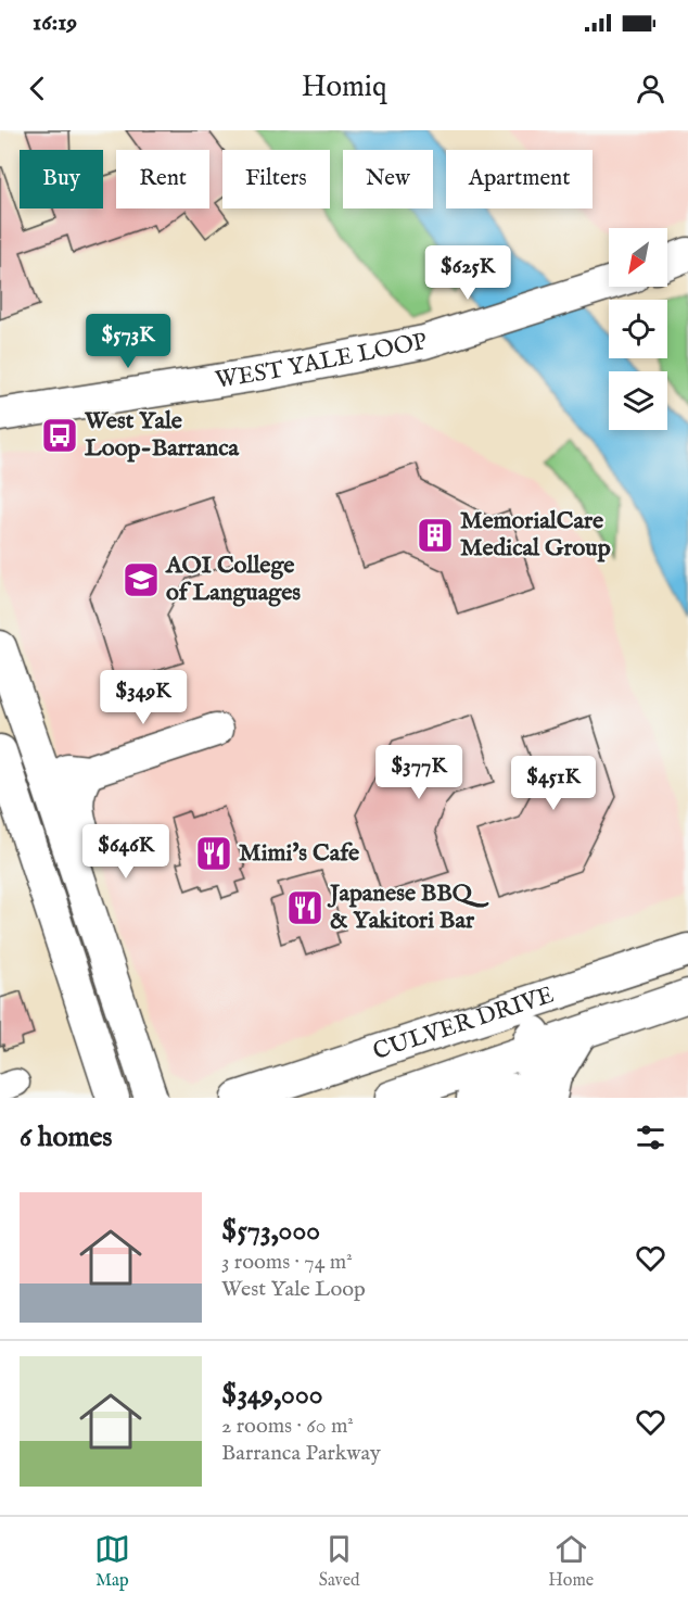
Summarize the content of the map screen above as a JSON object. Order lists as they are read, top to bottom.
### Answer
{
  "streets": {
    "main road": ["WEST YALE LOOP", "CULVER DRIVE"]
  },
  "places": {
    "bus stop": ["West Yale Loop-Barranca"],
    "building": ["MemorialCare Medical Group"],
    "school or university": ["AOI College of Languages"],
    "restaurant": ["Mimi's Cafe", "Japanese BBQ & Yakitori Bar"]
  },
  "north": "bottom left",
  "page": {
    "status": "16:19",
    "header": "Homiq",
    "chip": [
      "Buy",
      "Rent",
      "Filters",
      "New",
      "Apartment"
    ],
    "price": [
      "$625K",
      "$573K",
      "$349K",
      "$377K",
      "$451K",
      "$646K"
    ],
    "heading": "6 homes",
    "list": [
      {
        "name": "$573,000",
        "note": "3 rooms · 74 m² · West Yale Loop"
      },
      {
        "name": "$349,000",
        "note": "2 rooms · 60 m² · Barranca Parkway"
      }
    ],
    "tabs": ["Map", "Saved", "Home"]
  }
}
